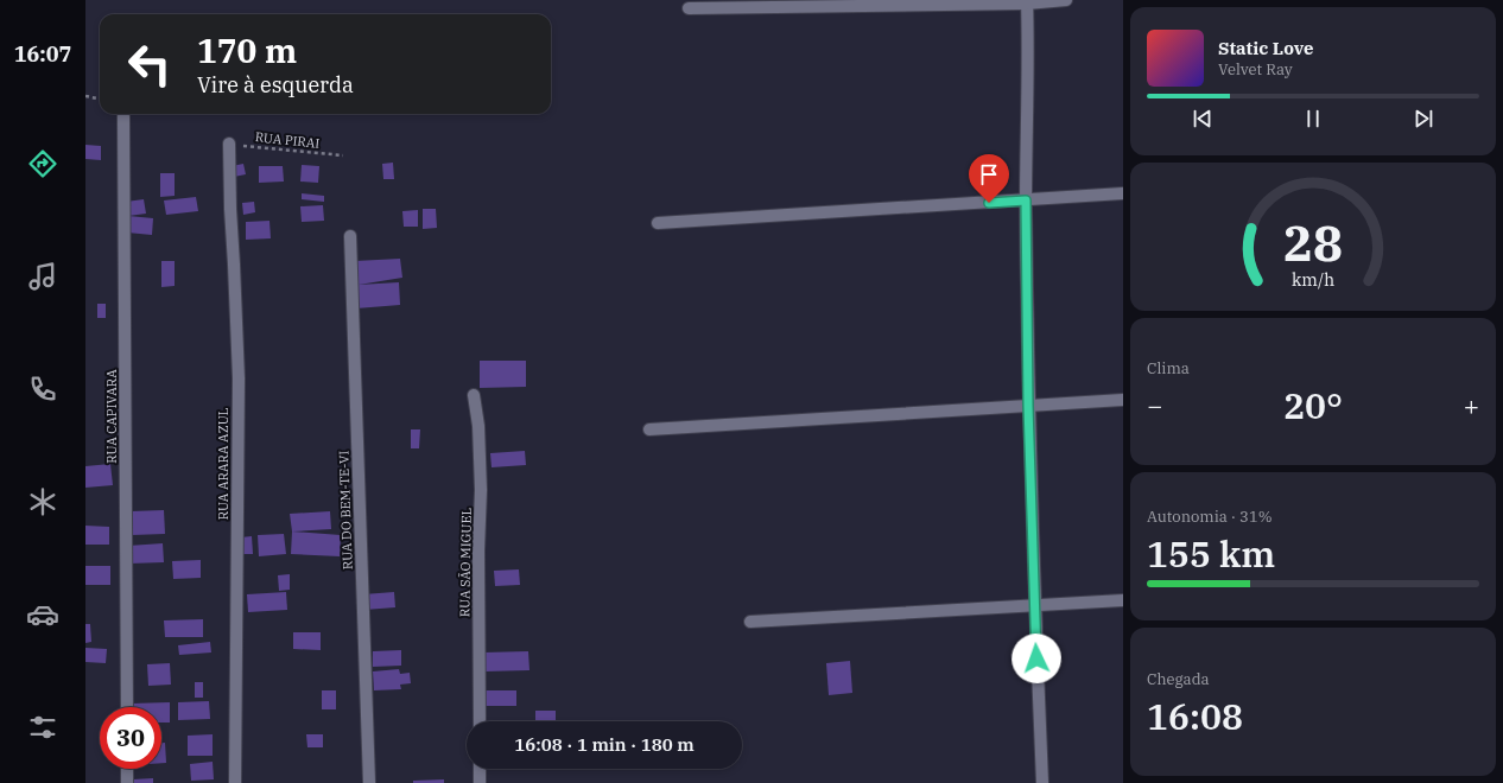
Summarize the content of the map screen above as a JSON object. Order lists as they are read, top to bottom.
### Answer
{
  "streets": {
    "street": [
      "RUA CAPIVARA",
      "RUA ARARA AZUL",
      "RUA DO BEM-TE-VI",
      "RUA SÃO MIGUEL"
    ],
    "path": ["RUA PIRAI"]
  },
  "crossings": [
    ["RUA PIRAI", "RUA ARARA AZUL"]
  ],
  "page": {
    "tabs": "16:07",
    "turn": ["170 m", "Vire à esquerda"],
    "song": ["Static Love", "Velvet Ray"],
    "tile": [
      "Clima",
      ["Autonomia · 31%", "155 km"],
      ["Chegada", "16:08"]
    ],
    "heat": ["−", "20°", "+"],
    "limit": "30",
    "trip": "16:08 · 1 min · 180 m",
    "gauge": ["28", "km/h"]
  }
}
